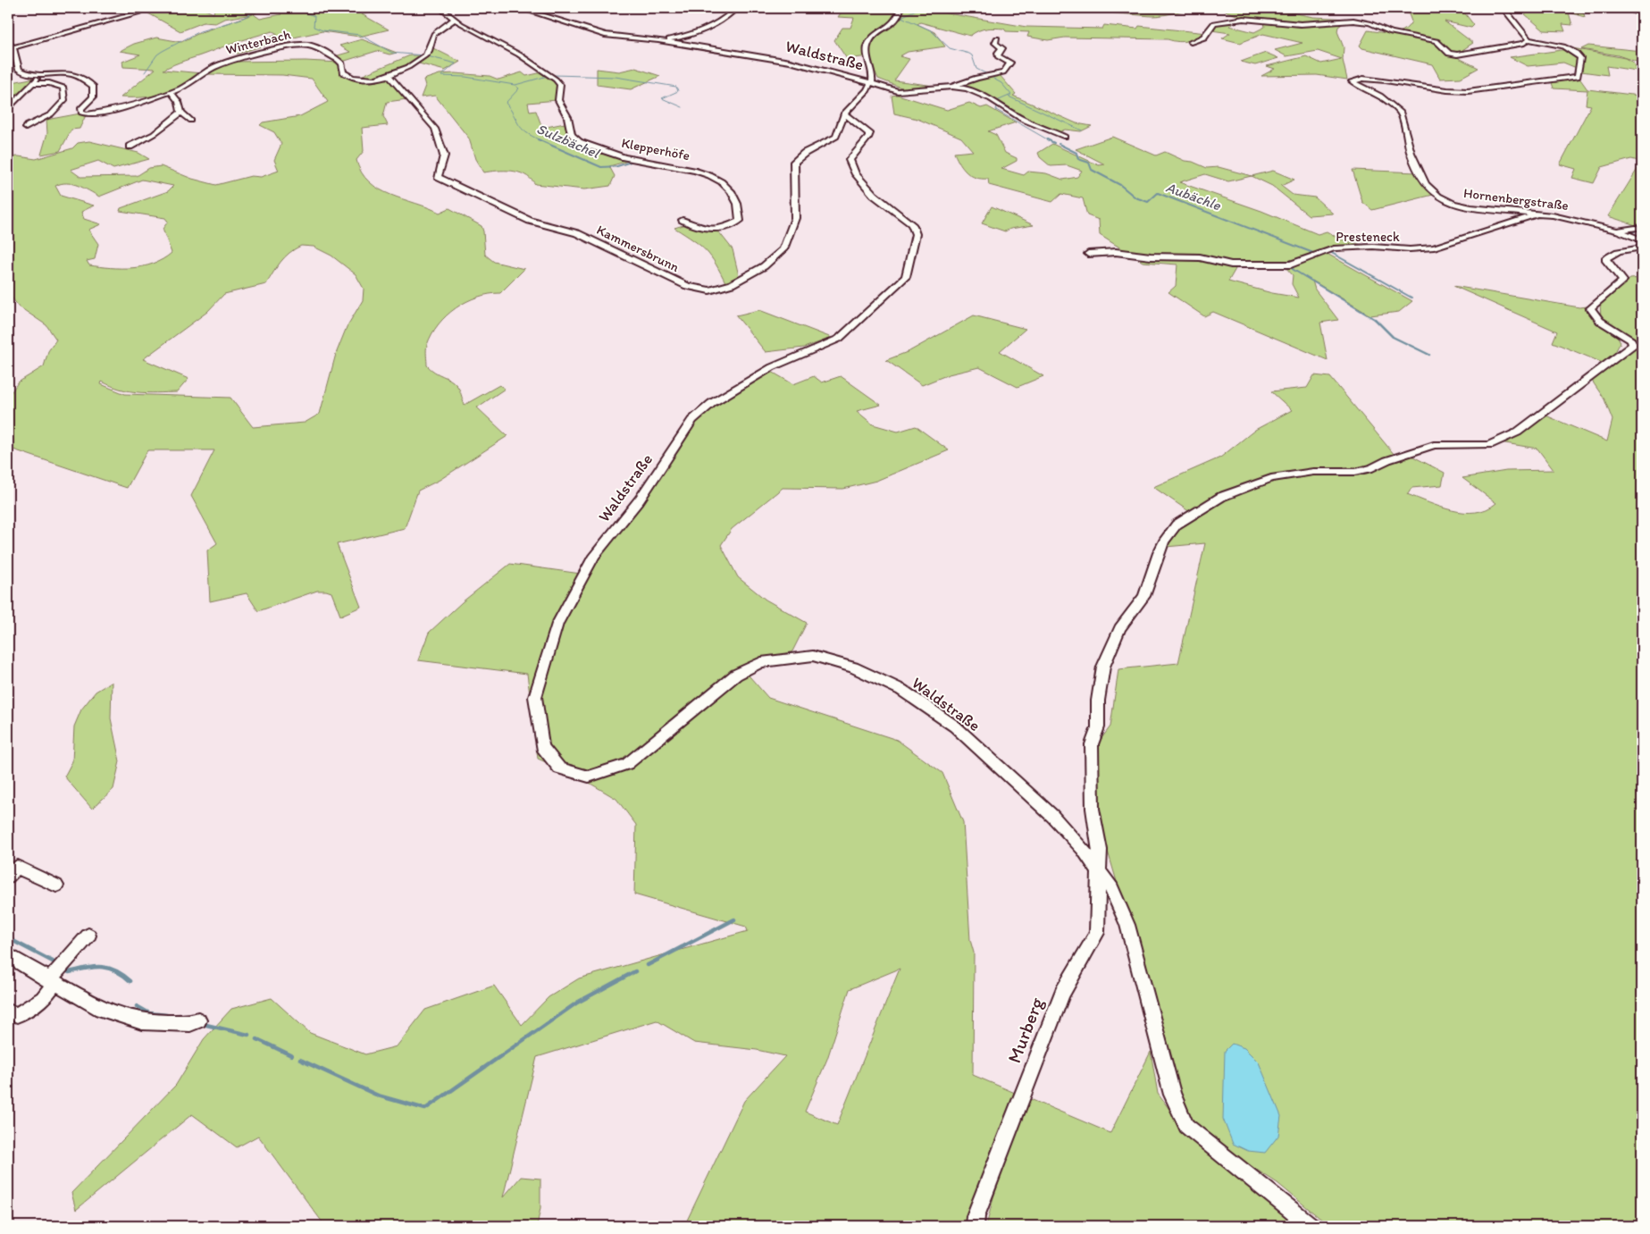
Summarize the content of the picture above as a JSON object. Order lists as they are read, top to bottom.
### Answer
{
  "streets": {
    "street": [
      "Winterbach",
      "Waldstraße",
      "Klepperhöfe",
      "Hornenbergstraße",
      "Presteneck",
      "Kammersbrunn",
      "Murberg"
    ]
  },
  "crossings": [
    ["Winterbach", "Klepperhöfe"],
    ["Winterbach", "Kammersbrunn"],
    ["Waldstraße", "Kammersbrunn"],
    ["Waldstraße", "Murberg"],
    ["Hornenbergstraße", "Presteneck"]
  ],
  "water": ["Sulzbächel", "Aubächle"]
}
